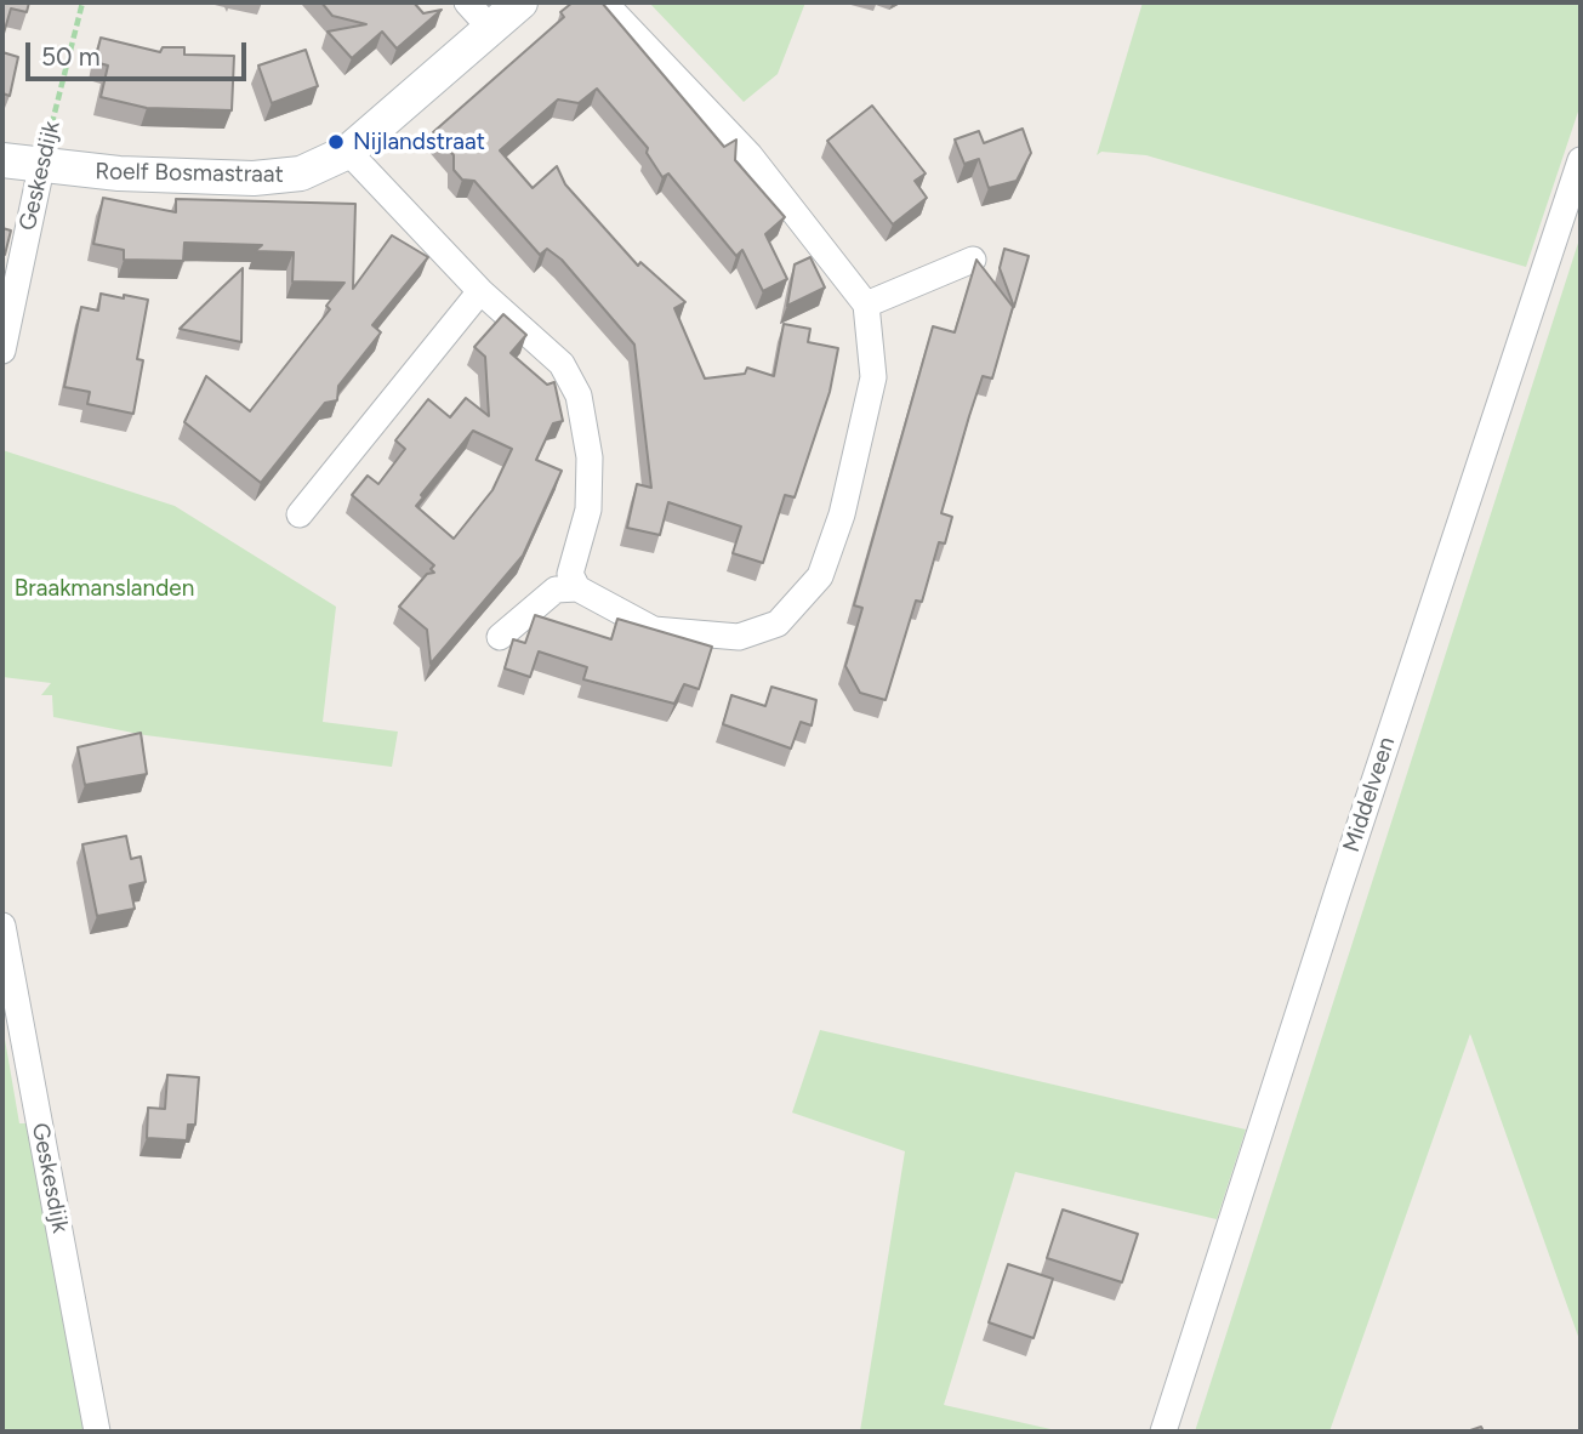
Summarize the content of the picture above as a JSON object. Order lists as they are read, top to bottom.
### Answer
{
  "streets": {
    "street": ["Roelf Bosmastraat", "Geskesdijk", "Middelveen"]
  },
  "crossings": [
    ["Roelf Bosmastraat", "Geskesdijk"]
  ],
  "parks": ["Braakmanslanden"],
  "places": ["Nijlandstraat"],
  "scale_bar": "50 m"
}
